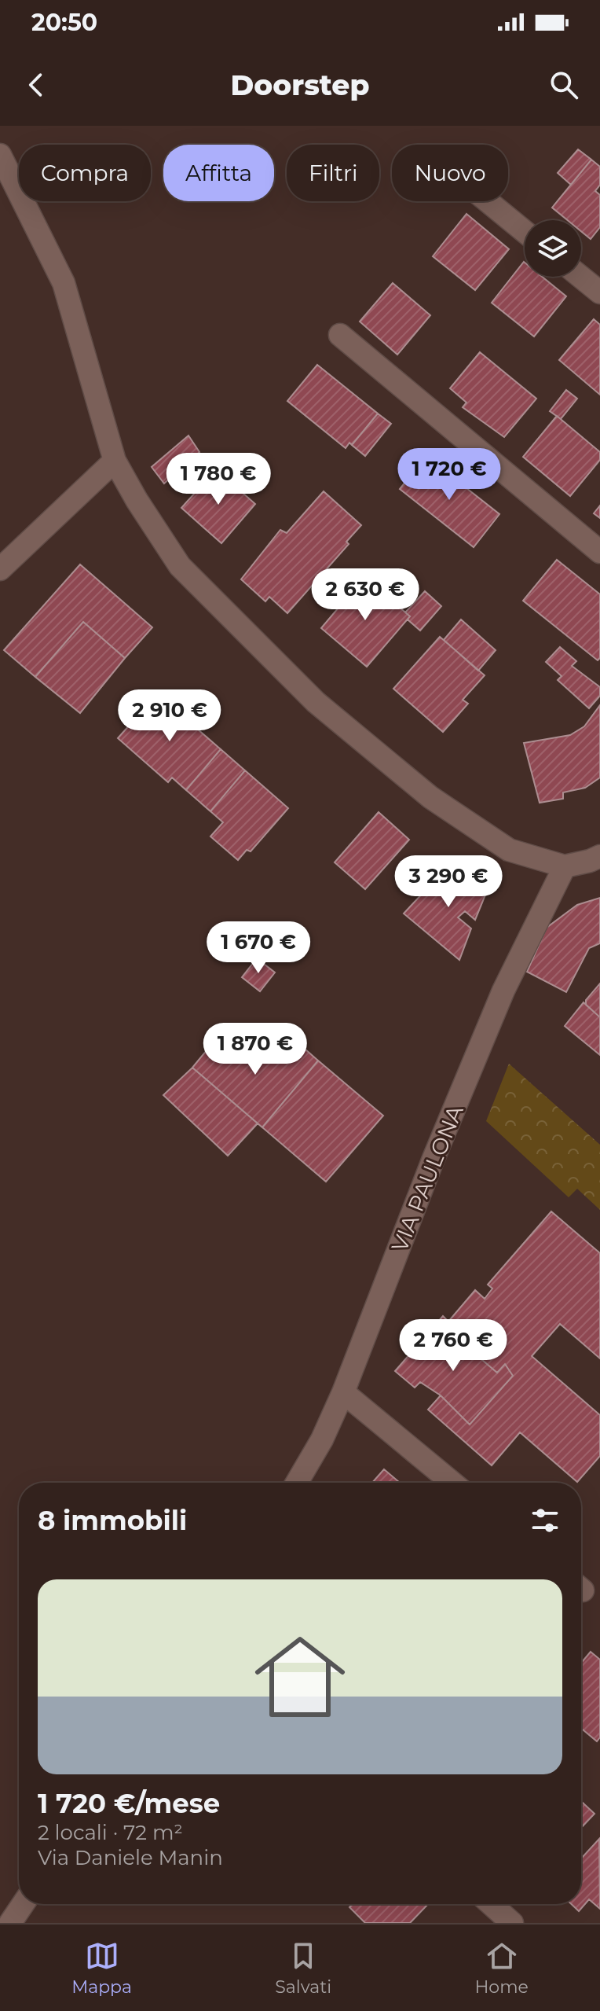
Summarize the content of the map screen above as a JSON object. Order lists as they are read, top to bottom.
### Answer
{
  "streets": {
    "street": ["VIA PAULONA"]
  },
  "page": {
    "status": "20:50",
    "header": "Doorstep",
    "chip": [
      "Compra",
      "Affitta",
      "Filtri",
      "Nuovo"
    ],
    "price": [
      "1 720 €",
      "1 780 €",
      "2 630 €",
      "2 910 €",
      "3 290 €",
      "1 670 €",
      "1 870 €",
      "2 760 €"
    ],
    "heading": "8 immobili",
    "list": [
      {
        "name": "1 720 €/mese",
        "note": "2 locali · 72 m² · Via Daniele Manin"
      }
    ],
    "tabs": ["Mappa", "Salvati", "Home"]
  }
}
